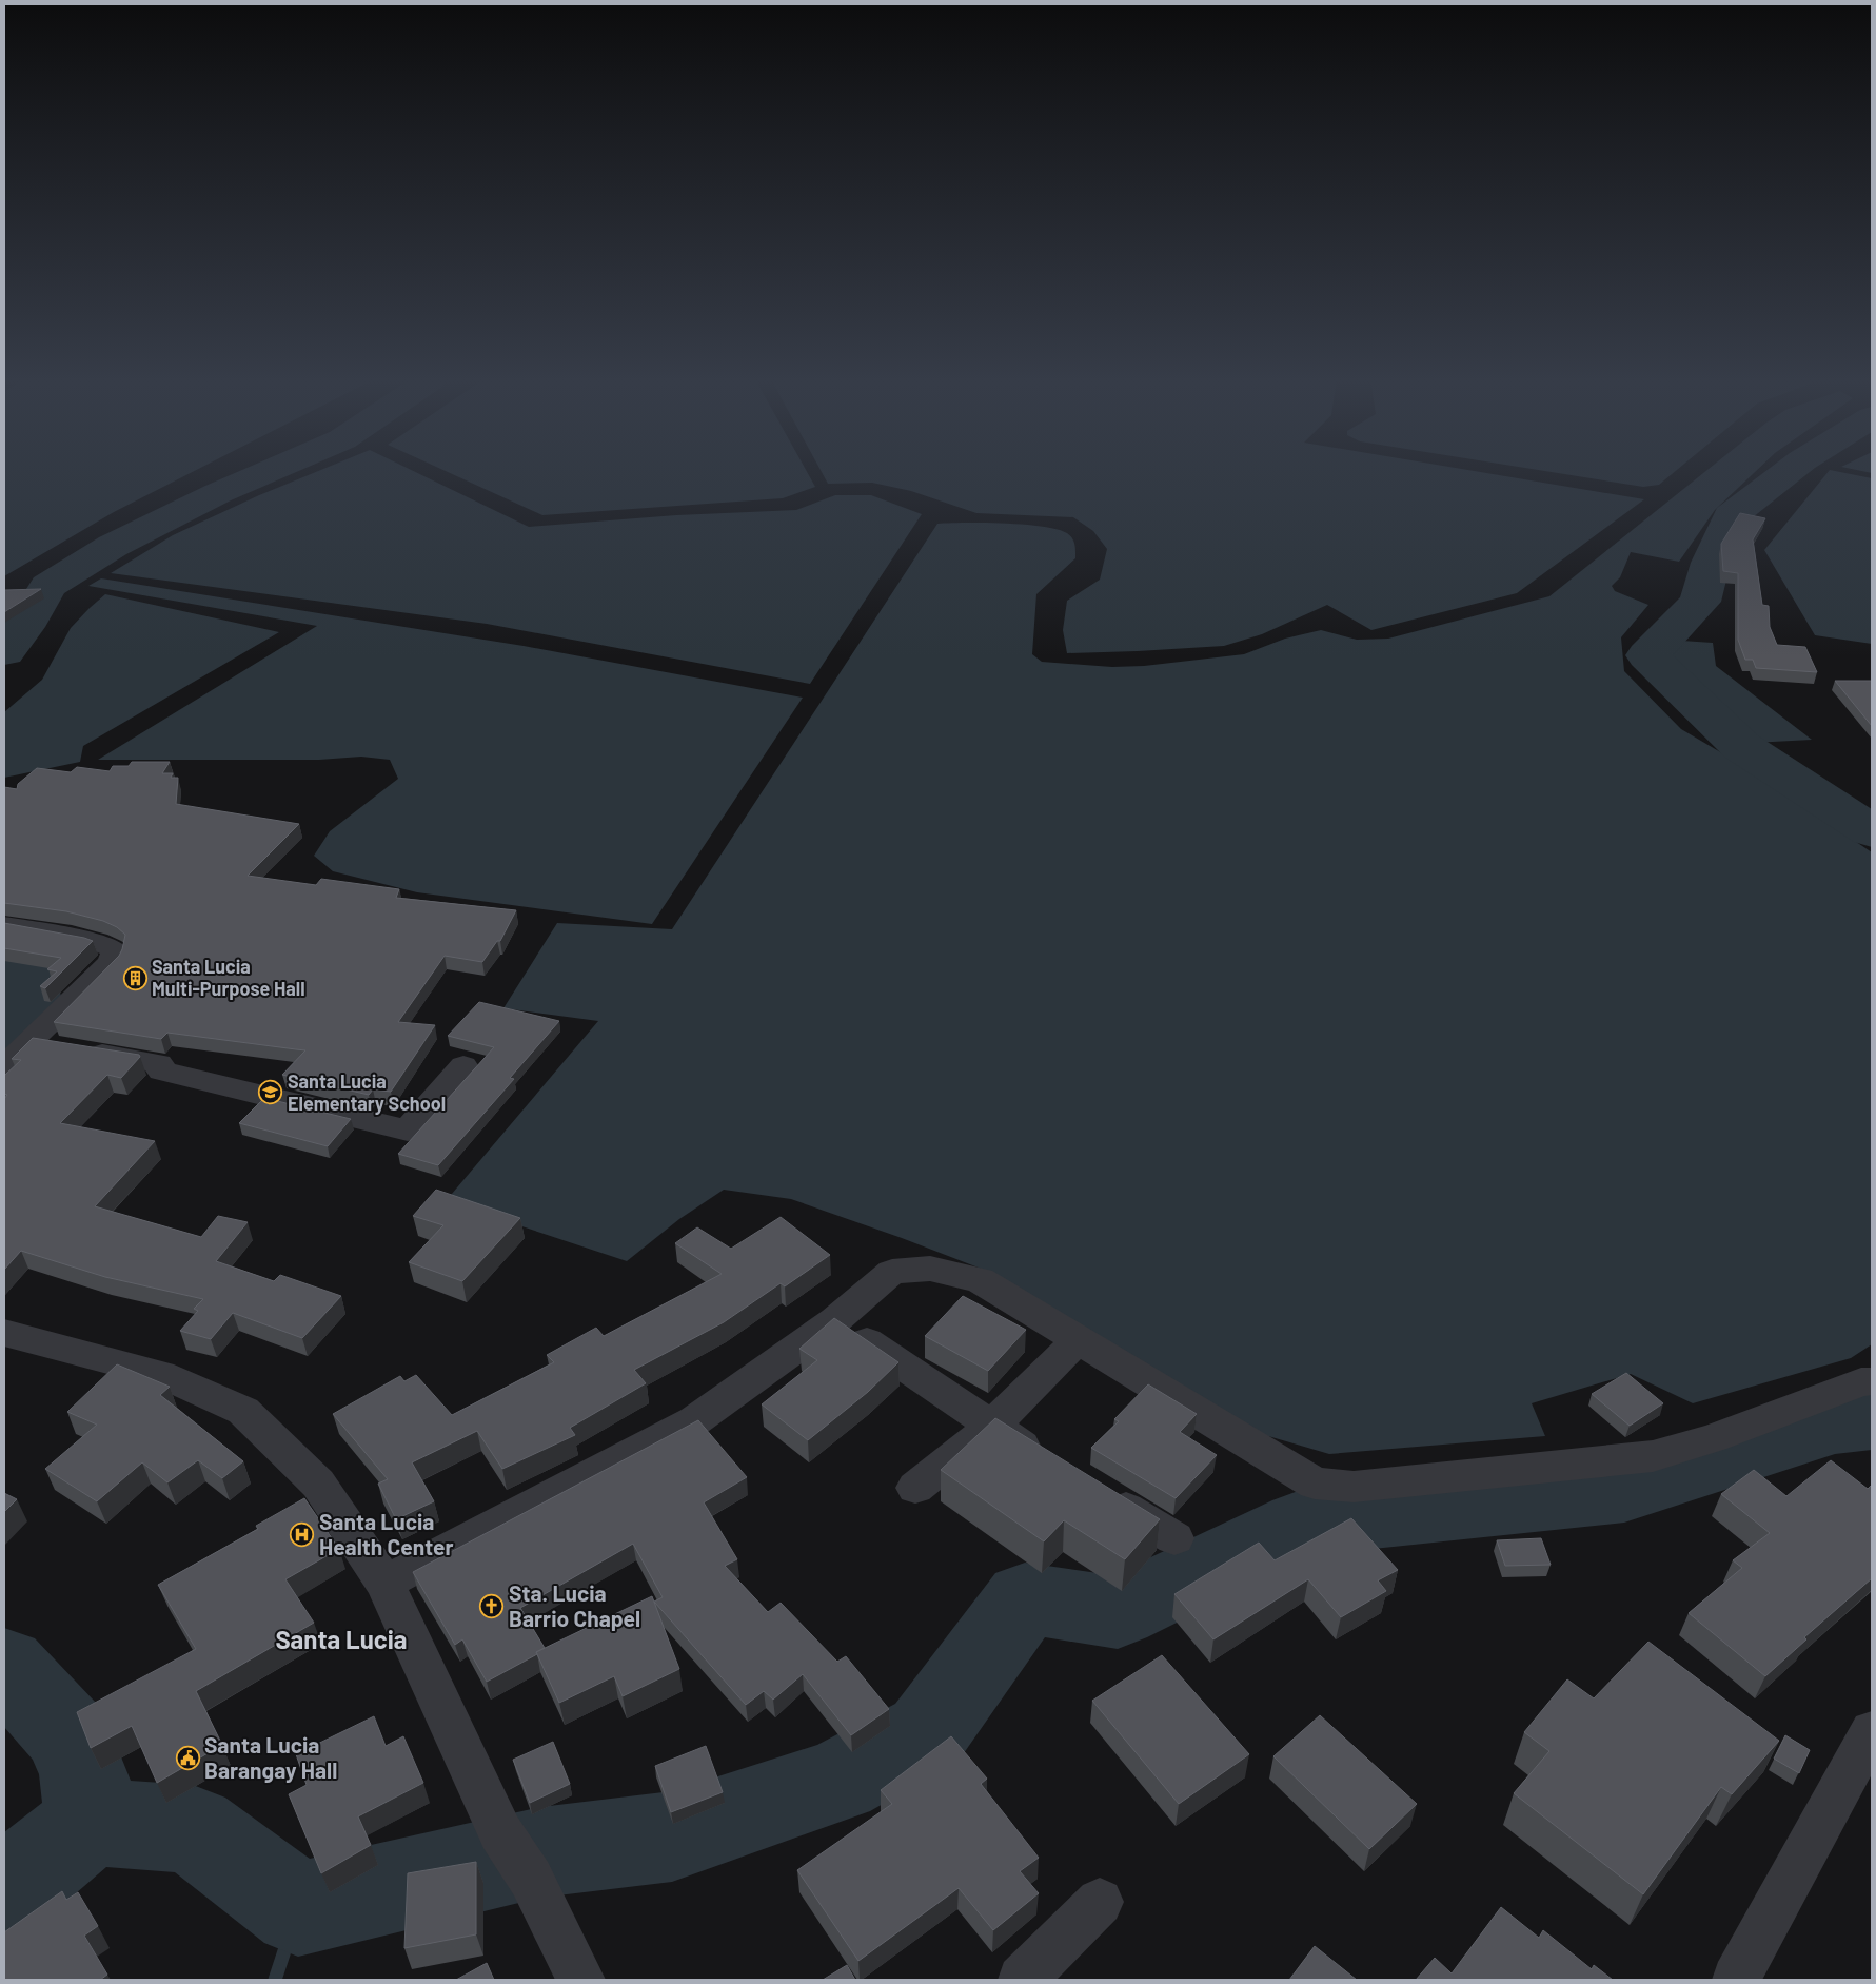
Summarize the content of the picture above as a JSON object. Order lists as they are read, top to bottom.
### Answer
{
  "districts": ["Santa Lucia"],
  "places": {
    "building": ["Santa Lucia Multi-Purpose Hall"],
    "school or university": ["Santa Lucia Elementary School"],
    "hospital": ["Santa Lucia Health Center"],
    "church": ["Sta. Lucia Barrio Chapel"],
    "public building": ["Santa Lucia Barangay Hall"]
  }
}
